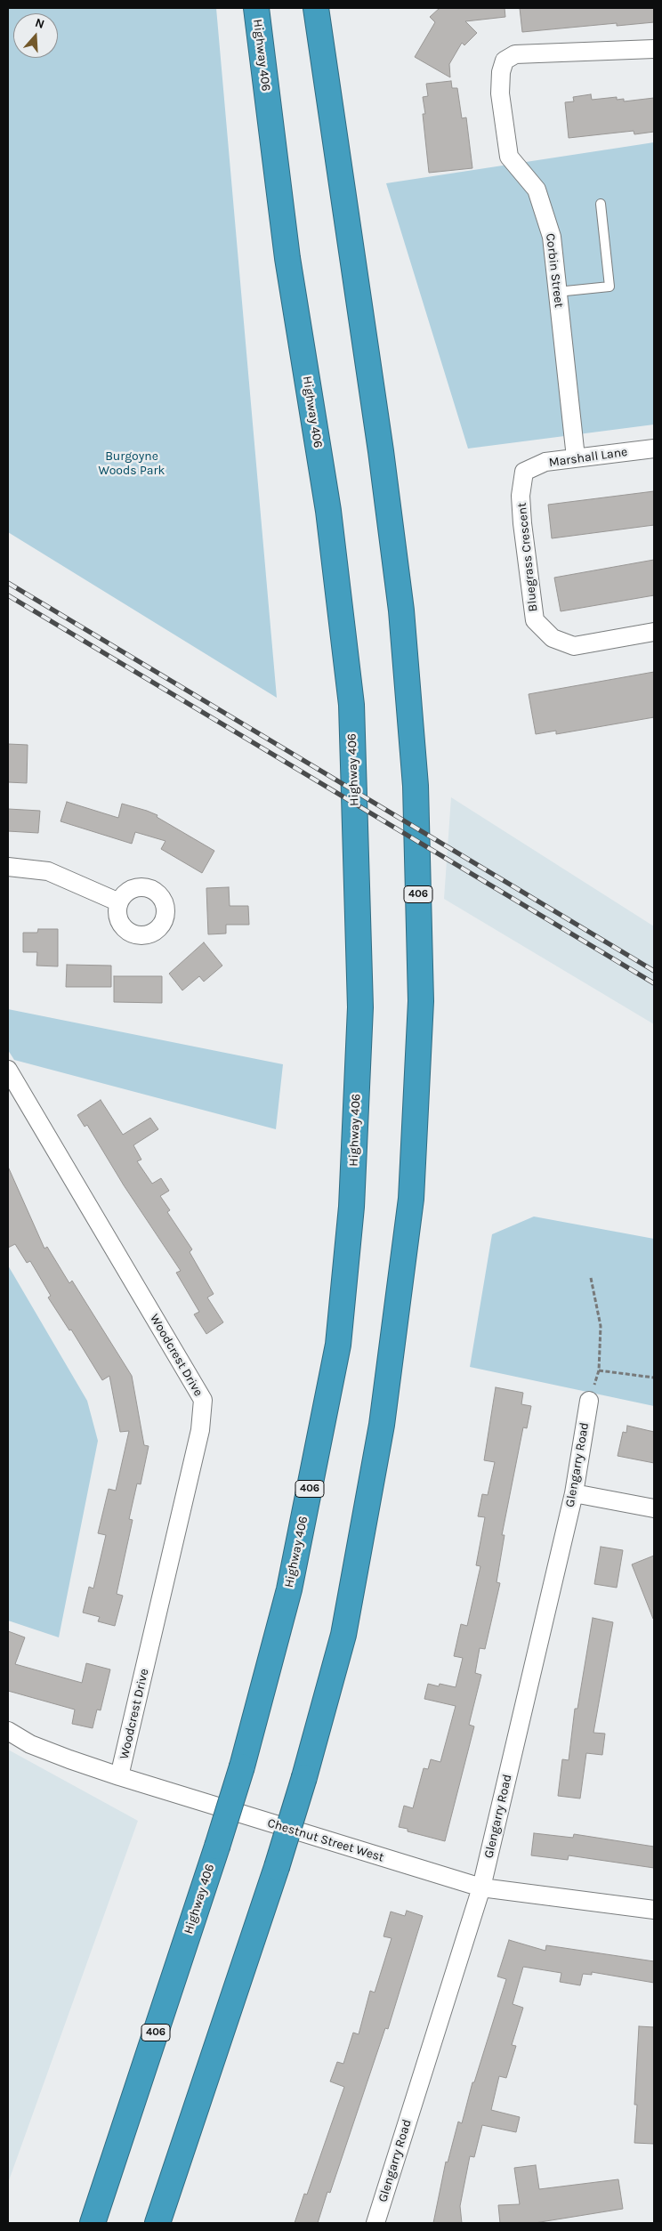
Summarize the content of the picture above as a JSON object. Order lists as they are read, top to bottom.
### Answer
{
  "streets": {
    "highway": ["Highway 406", "406"],
    "street": [
      "Corbin Street",
      "Marshall Lane",
      "Bluegrass Crescent",
      "Woodcrest Drive",
      "Glengarry Road",
      "Chestnut Street West"
    ]
  },
  "crossings": [
    ["Corbin Street", "Marshall Lane"],
    ["Marshall Lane", "Bluegrass Crescent"],
    ["Woodcrest Drive", "Chestnut Street West"],
    ["Glengarry Road", "Chestnut Street West"]
  ],
  "parks": ["Burgoyne Woods Park"],
  "north": "top"
}
